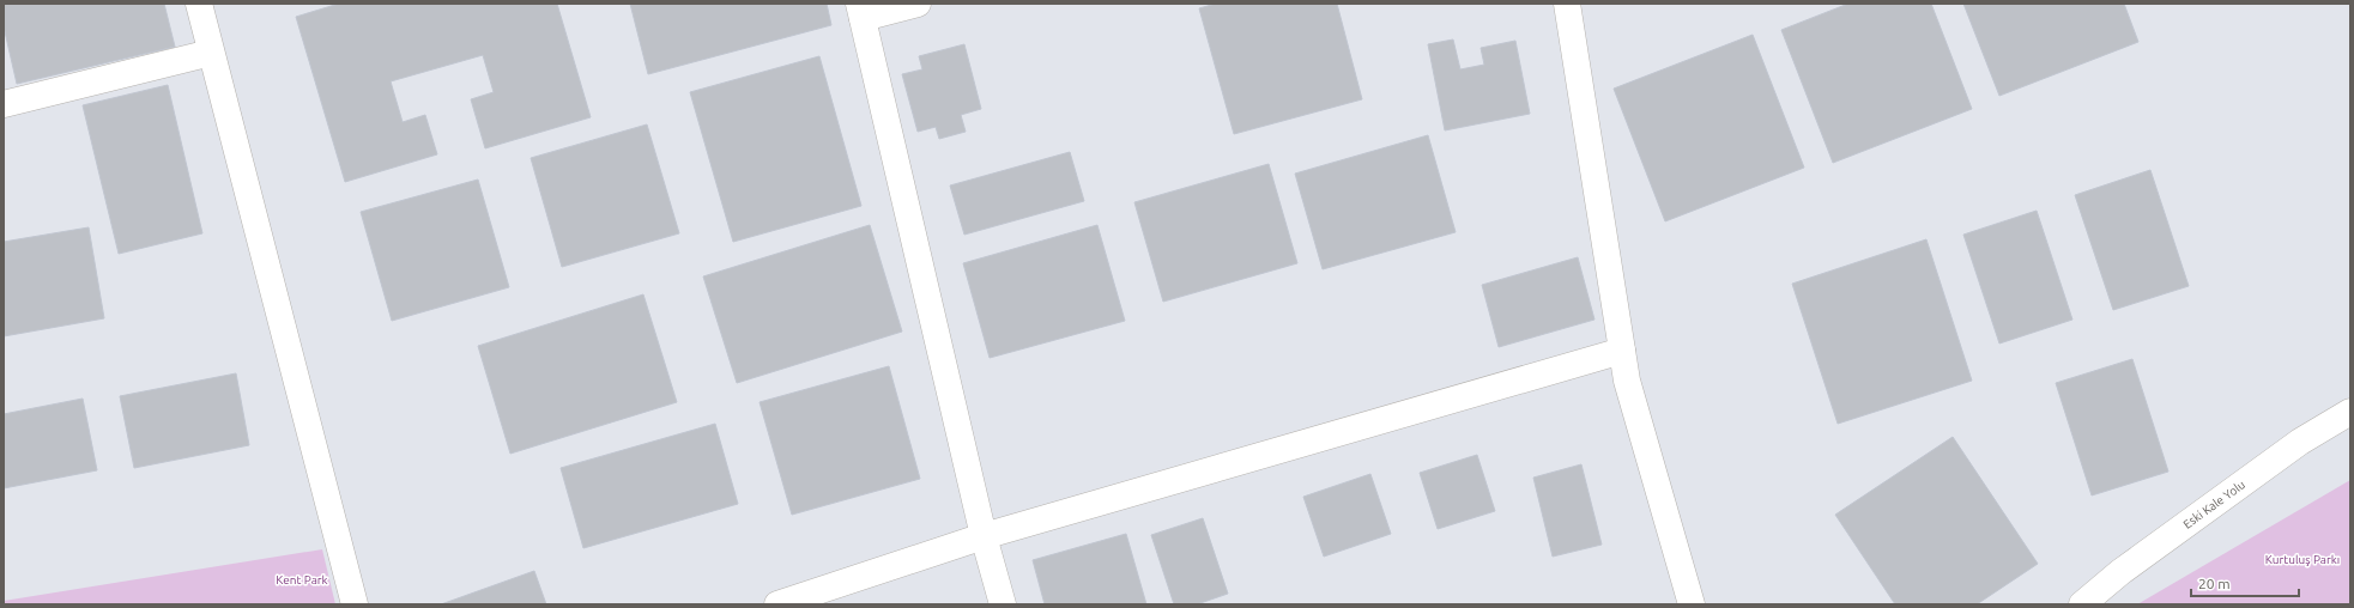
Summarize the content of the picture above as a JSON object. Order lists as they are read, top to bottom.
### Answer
{
  "streets": {
    "street": ["Eski Kale Yolu"]
  },
  "parks": ["Kurtuluş Parkı", "Kent Park"],
  "scale_bar": "20 m"
}
